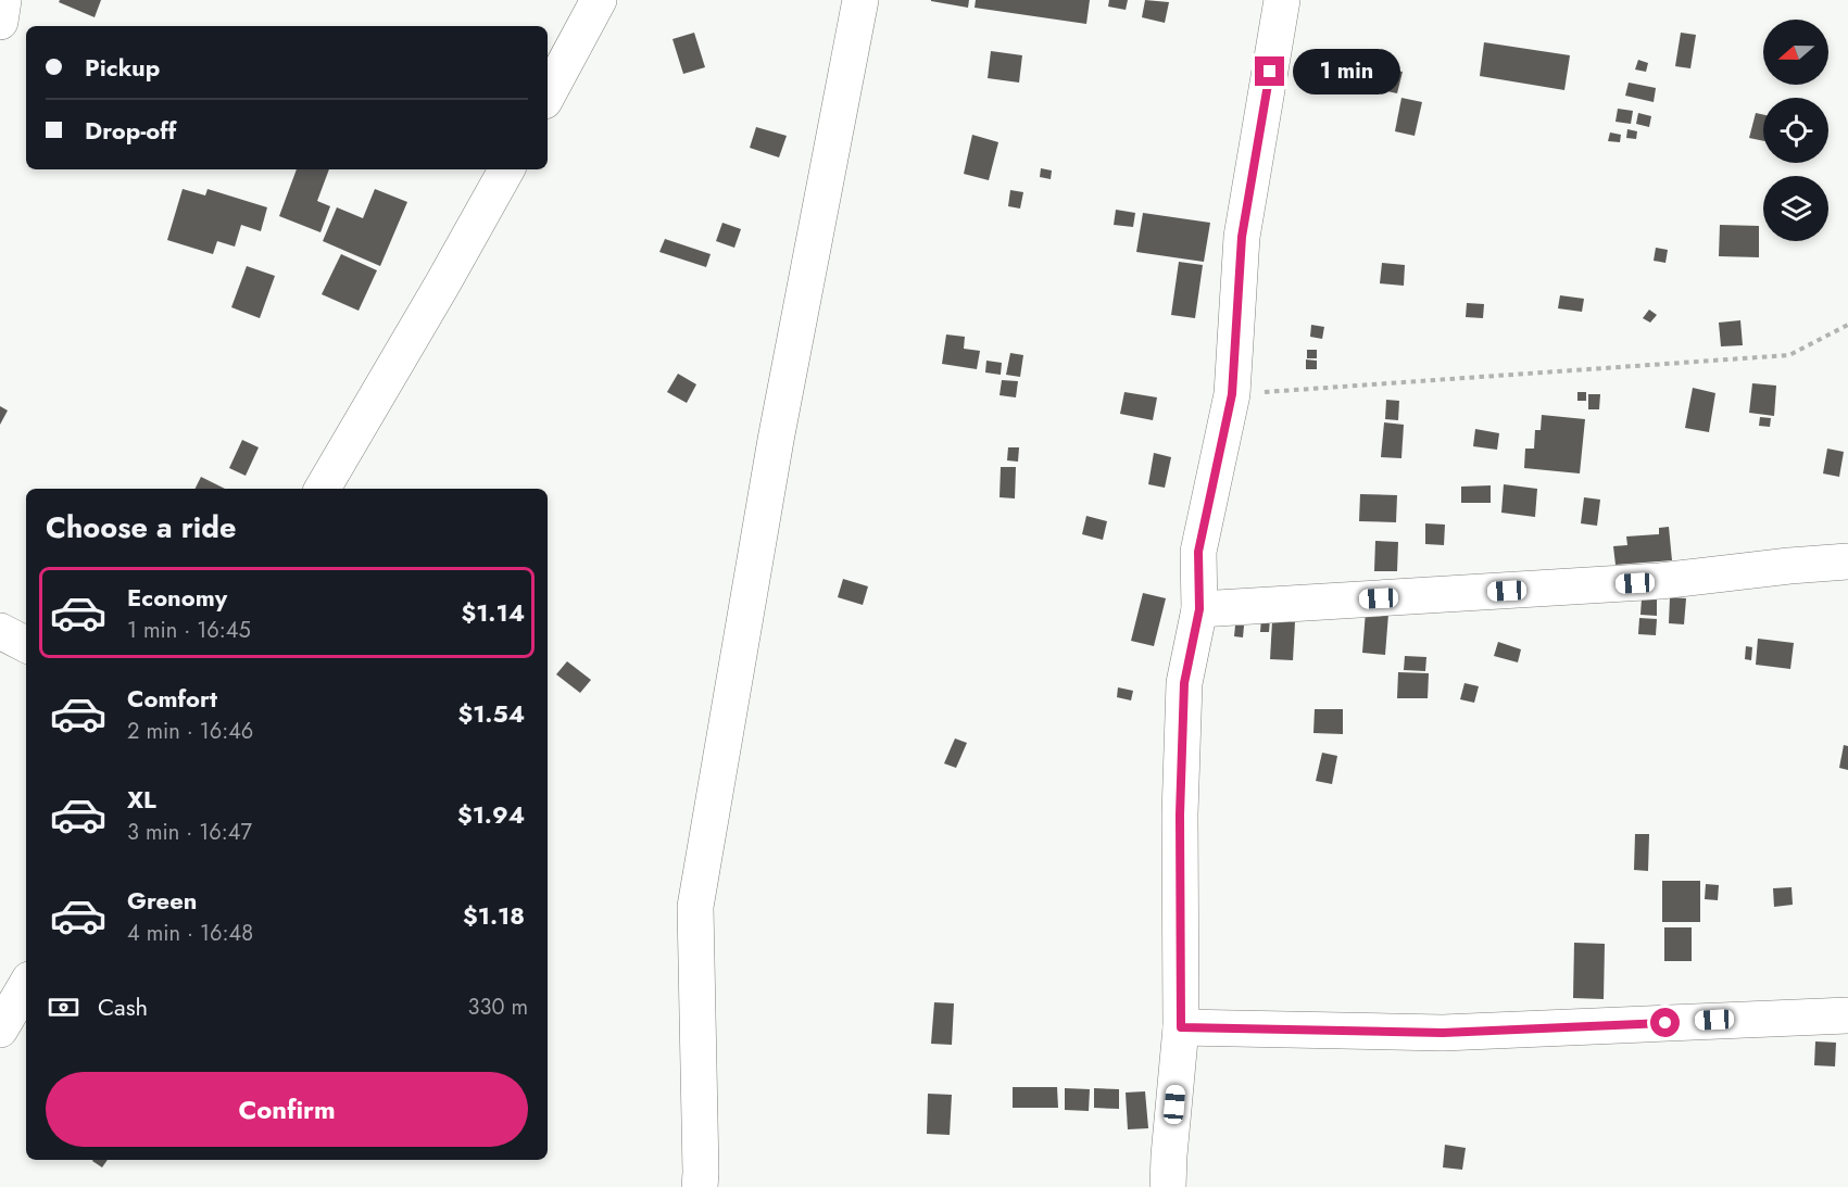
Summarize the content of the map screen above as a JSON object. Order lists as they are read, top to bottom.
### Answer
{
  "north": "left",
  "page": {
    "banner": ["Pickup", "Drop-off"],
    "bubble": "1 min",
    "heading": "Choose a ride",
    "list": [
      {
        "name": "Economy",
        "note": "1 min · 16:45",
        "value": "$1.14"
      },
      {
        "name": "Comfort",
        "note": "2 min · 16:46",
        "value": "$1.54"
      },
      {
        "name": "XL",
        "note": "3 min · 16:47",
        "value": "$1.94"
      },
      {
        "name": "Green",
        "note": "4 min · 16:48",
        "value": "$1.18"
      }
    ],
    "pay": ["Cash", "330 m"],
    "buttons": "Confirm"
  }
}
